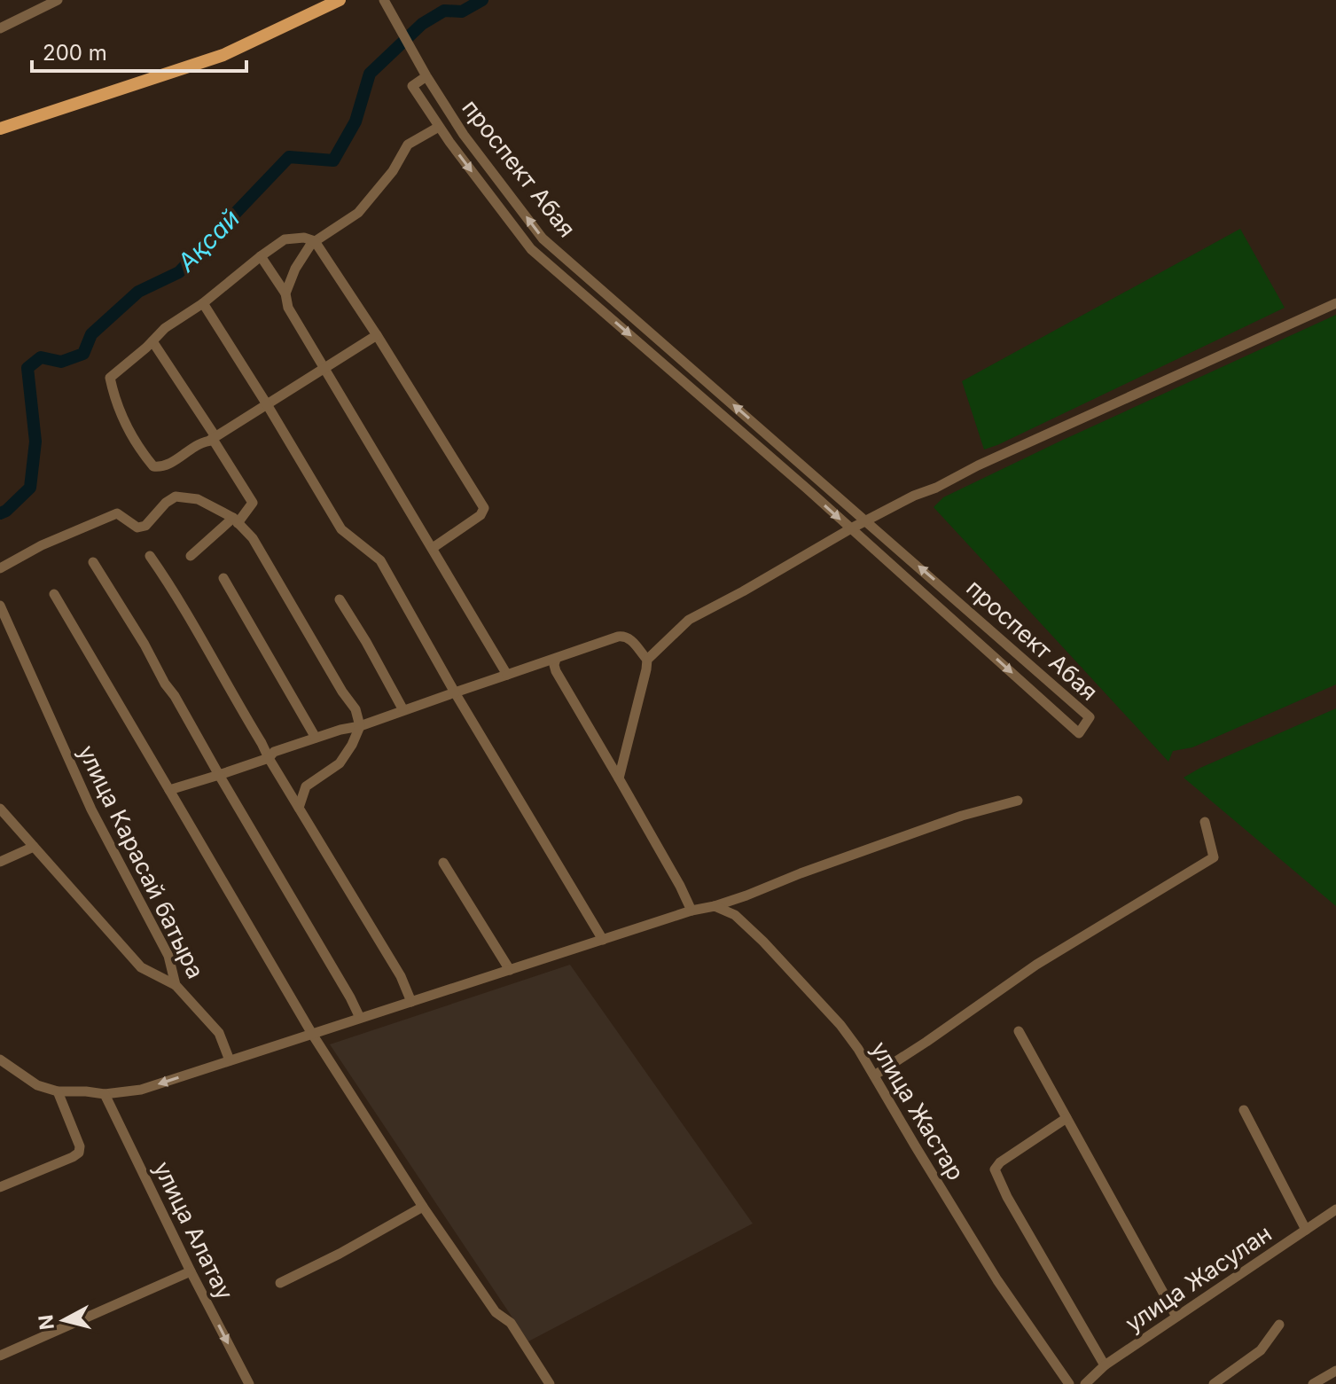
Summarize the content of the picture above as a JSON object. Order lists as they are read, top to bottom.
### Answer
{
  "streets": {
    "street": [
      "проспект Абая",
      "улица Карасай батыра",
      "улица Жастар",
      "улица Алатау",
      "улица Жасулан"
    ]
  },
  "one_way": ["улица Алатау"],
  "water": ["Ақсай"],
  "scale_bar": "200 m",
  "north": "left"
}
